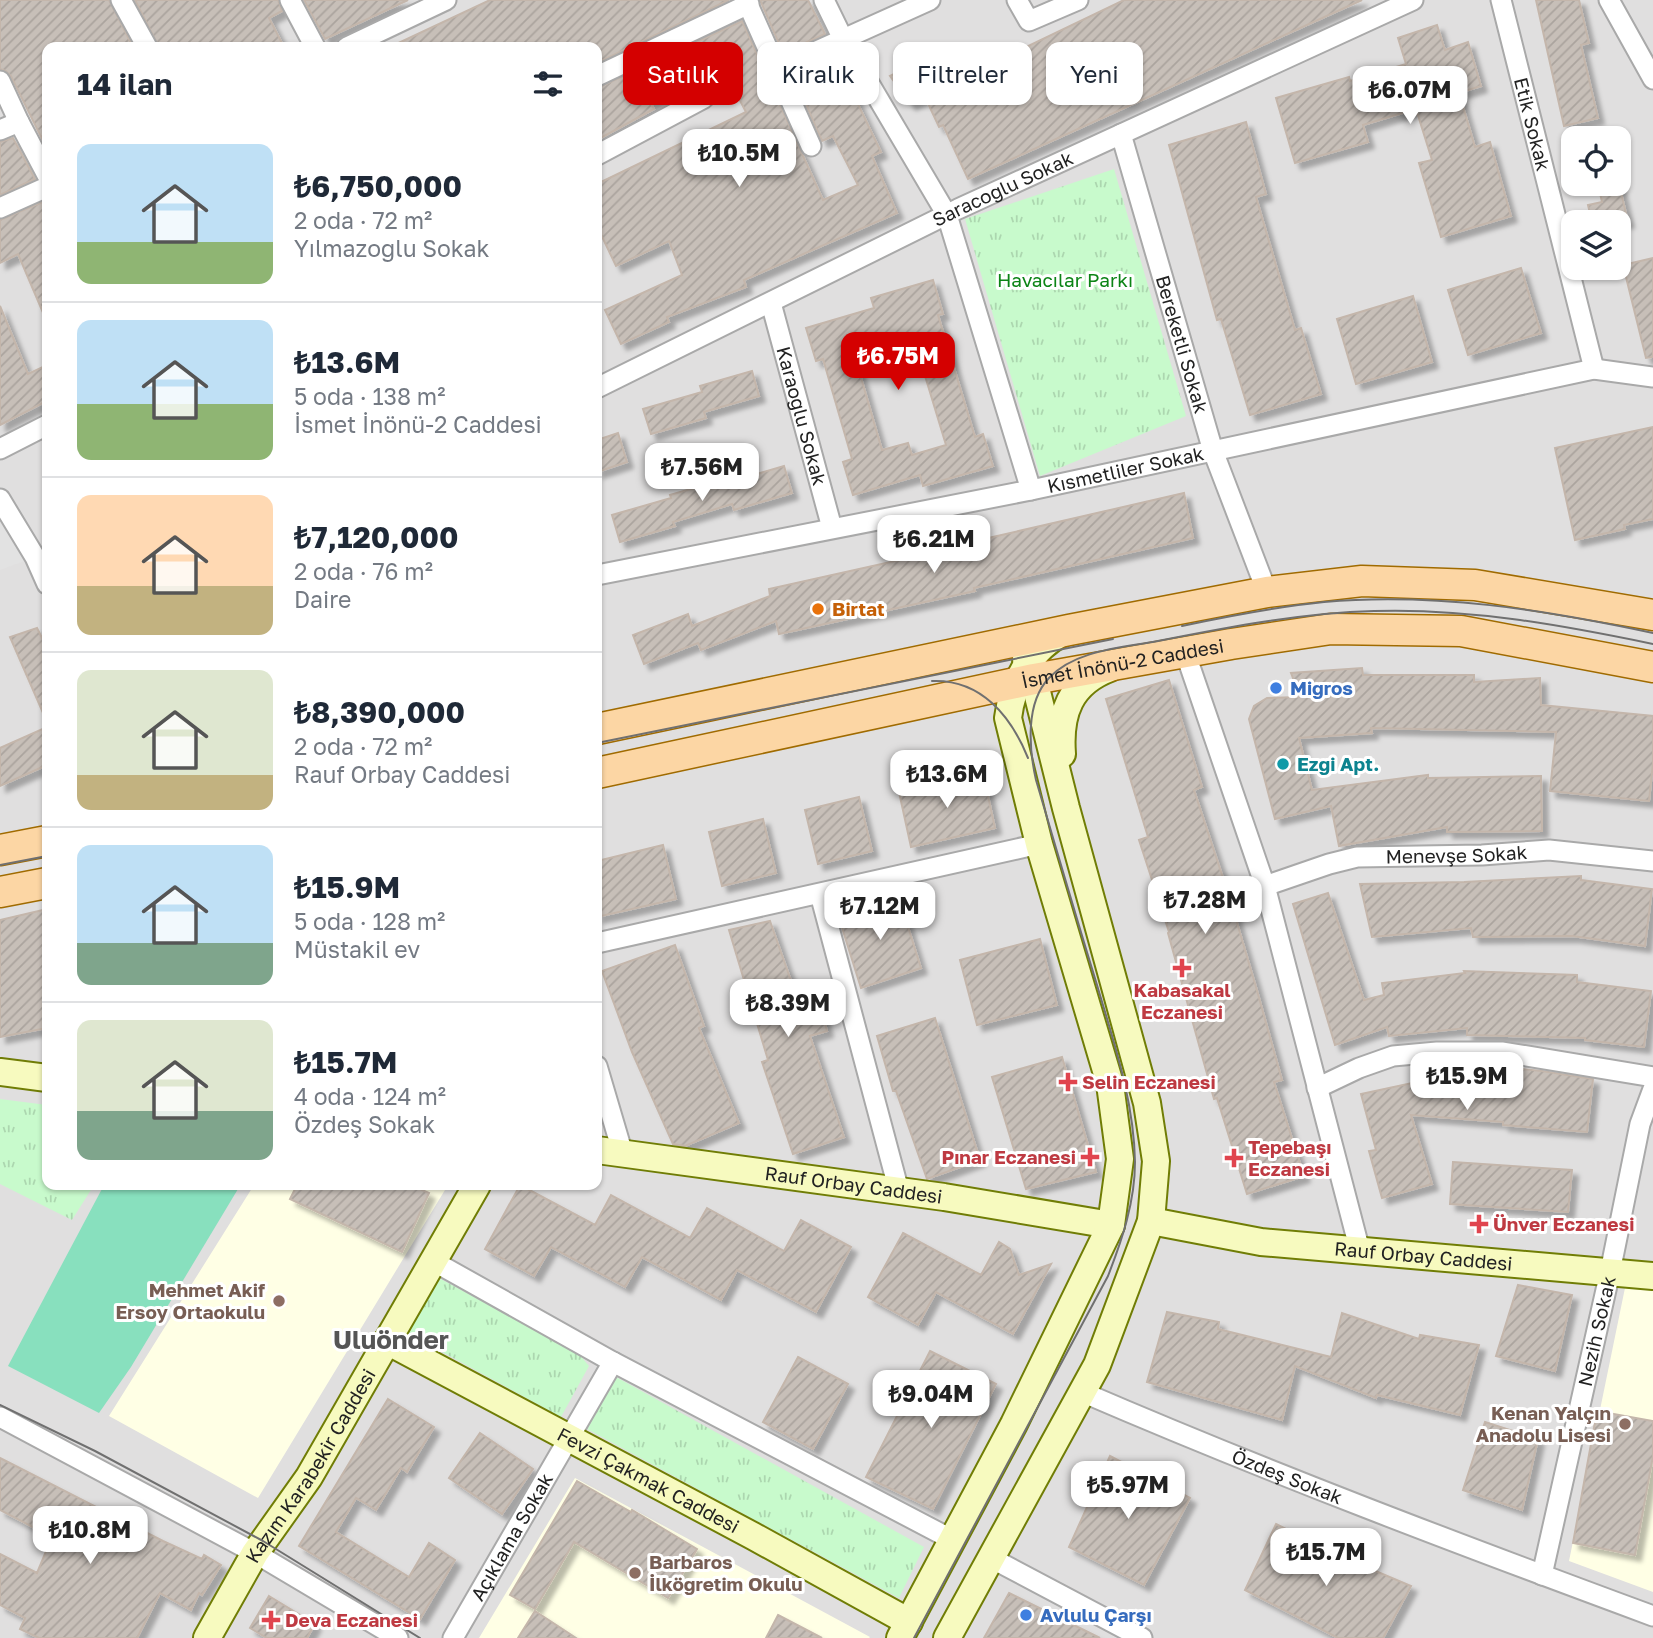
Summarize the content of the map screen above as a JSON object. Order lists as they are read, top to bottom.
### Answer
{
  "streets": {
    "main road": ["İsmet İnönü-2 Caddesi"],
    "street": [
      "Etik Sokak",
      "Saracoğlu Sokak",
      "Bereketli Sokak",
      "Karaoğlu Sokak",
      "Kısmetliler Sokak",
      "Menevşe Sokak",
      "Rauf Orbay Caddesi",
      "Nezih Sokak",
      "Kazım Karabekir Caddesi",
      "Özdeş Sokak",
      "Fevzi Çakmak Caddesi",
      "Açıklama Sokak"
    ]
  },
  "crossings": [
    ["Etik Sokak", "Kısmetliler Sokak"],
    ["Saracoğlu Sokak", "Bereketli Sokak"],
    ["Saracoğlu Sokak", "Karaoğlu Sokak"],
    ["Bereketli Sokak", "Kısmetliler Sokak"],
    ["Karaoğlu Sokak", "Kısmetliler Sokak"],
    ["Rauf Orbay Caddesi", "Nezih Sokak"],
    ["Nezih Sokak", "Özdeş Sokak"],
    ["Kazım Karabekir Caddesi", "Fevzi Çakmak Caddesi"],
    ["Fevzi Çakmak Caddesi", "Açıklama Sokak"]
  ],
  "districts": ["Uluönder"],
  "parks": ["Havacılar Parkı"],
  "places": {
    "other": [
      "Birtat",
      "Migros",
      "Ezgi Apt.",
      "Mehmet Akif Ersoy Ortaokulu",
      "Kenan Yalçın Anadolu Lisesi",
      "Barbaros İlköğretim Okulu",
      "Avlulu Çarşı"
    ],
    "health": [
      "Kabasakal Eczanesi",
      "Selin Eczanesi",
      "Pınar Eczanesi",
      "Tepebaşı Eczanesi",
      "Ünver Eczanesi",
      "Deva Eczanesi"
    ]
  },
  "page": {
    "chip": [
      "Satılık",
      "Kiralık",
      "Filtreler",
      "Yeni"
    ],
    "heading": "14 ilan",
    "price": [
      "₺6.07M",
      "₺10.5M",
      "₺6.75M",
      "₺7.56M",
      "₺6.21M",
      "₺13.6M",
      "₺7.28M",
      "₺7.12M",
      "₺8.39M",
      "₺15.9M",
      "₺9.04M",
      "₺5.97M",
      "₺10.8M",
      "₺15.7M"
    ],
    "list": [
      {
        "name": "₺6,750,000",
        "note": "2 oda · 72 m² · Yılmazoğlu Sokak"
      },
      {
        "name": "₺13.6M",
        "note": "5 oda · 138 m² · İsmet İnönü-2 Caddesi"
      },
      {
        "name": "₺7,120,000",
        "note": "2 oda · 76 m² · Daire"
      },
      {
        "name": "₺8,390,000",
        "note": "2 oda · 72 m² · Rauf Orbay Caddesi"
      },
      {
        "name": "₺15.9M",
        "note": "5 oda · 128 m² · Müstakil ev"
      },
      {
        "name": "₺15.7M",
        "note": "4 oda · 124 m² · Özdeş Sokak"
      }
    ]
  }
}
